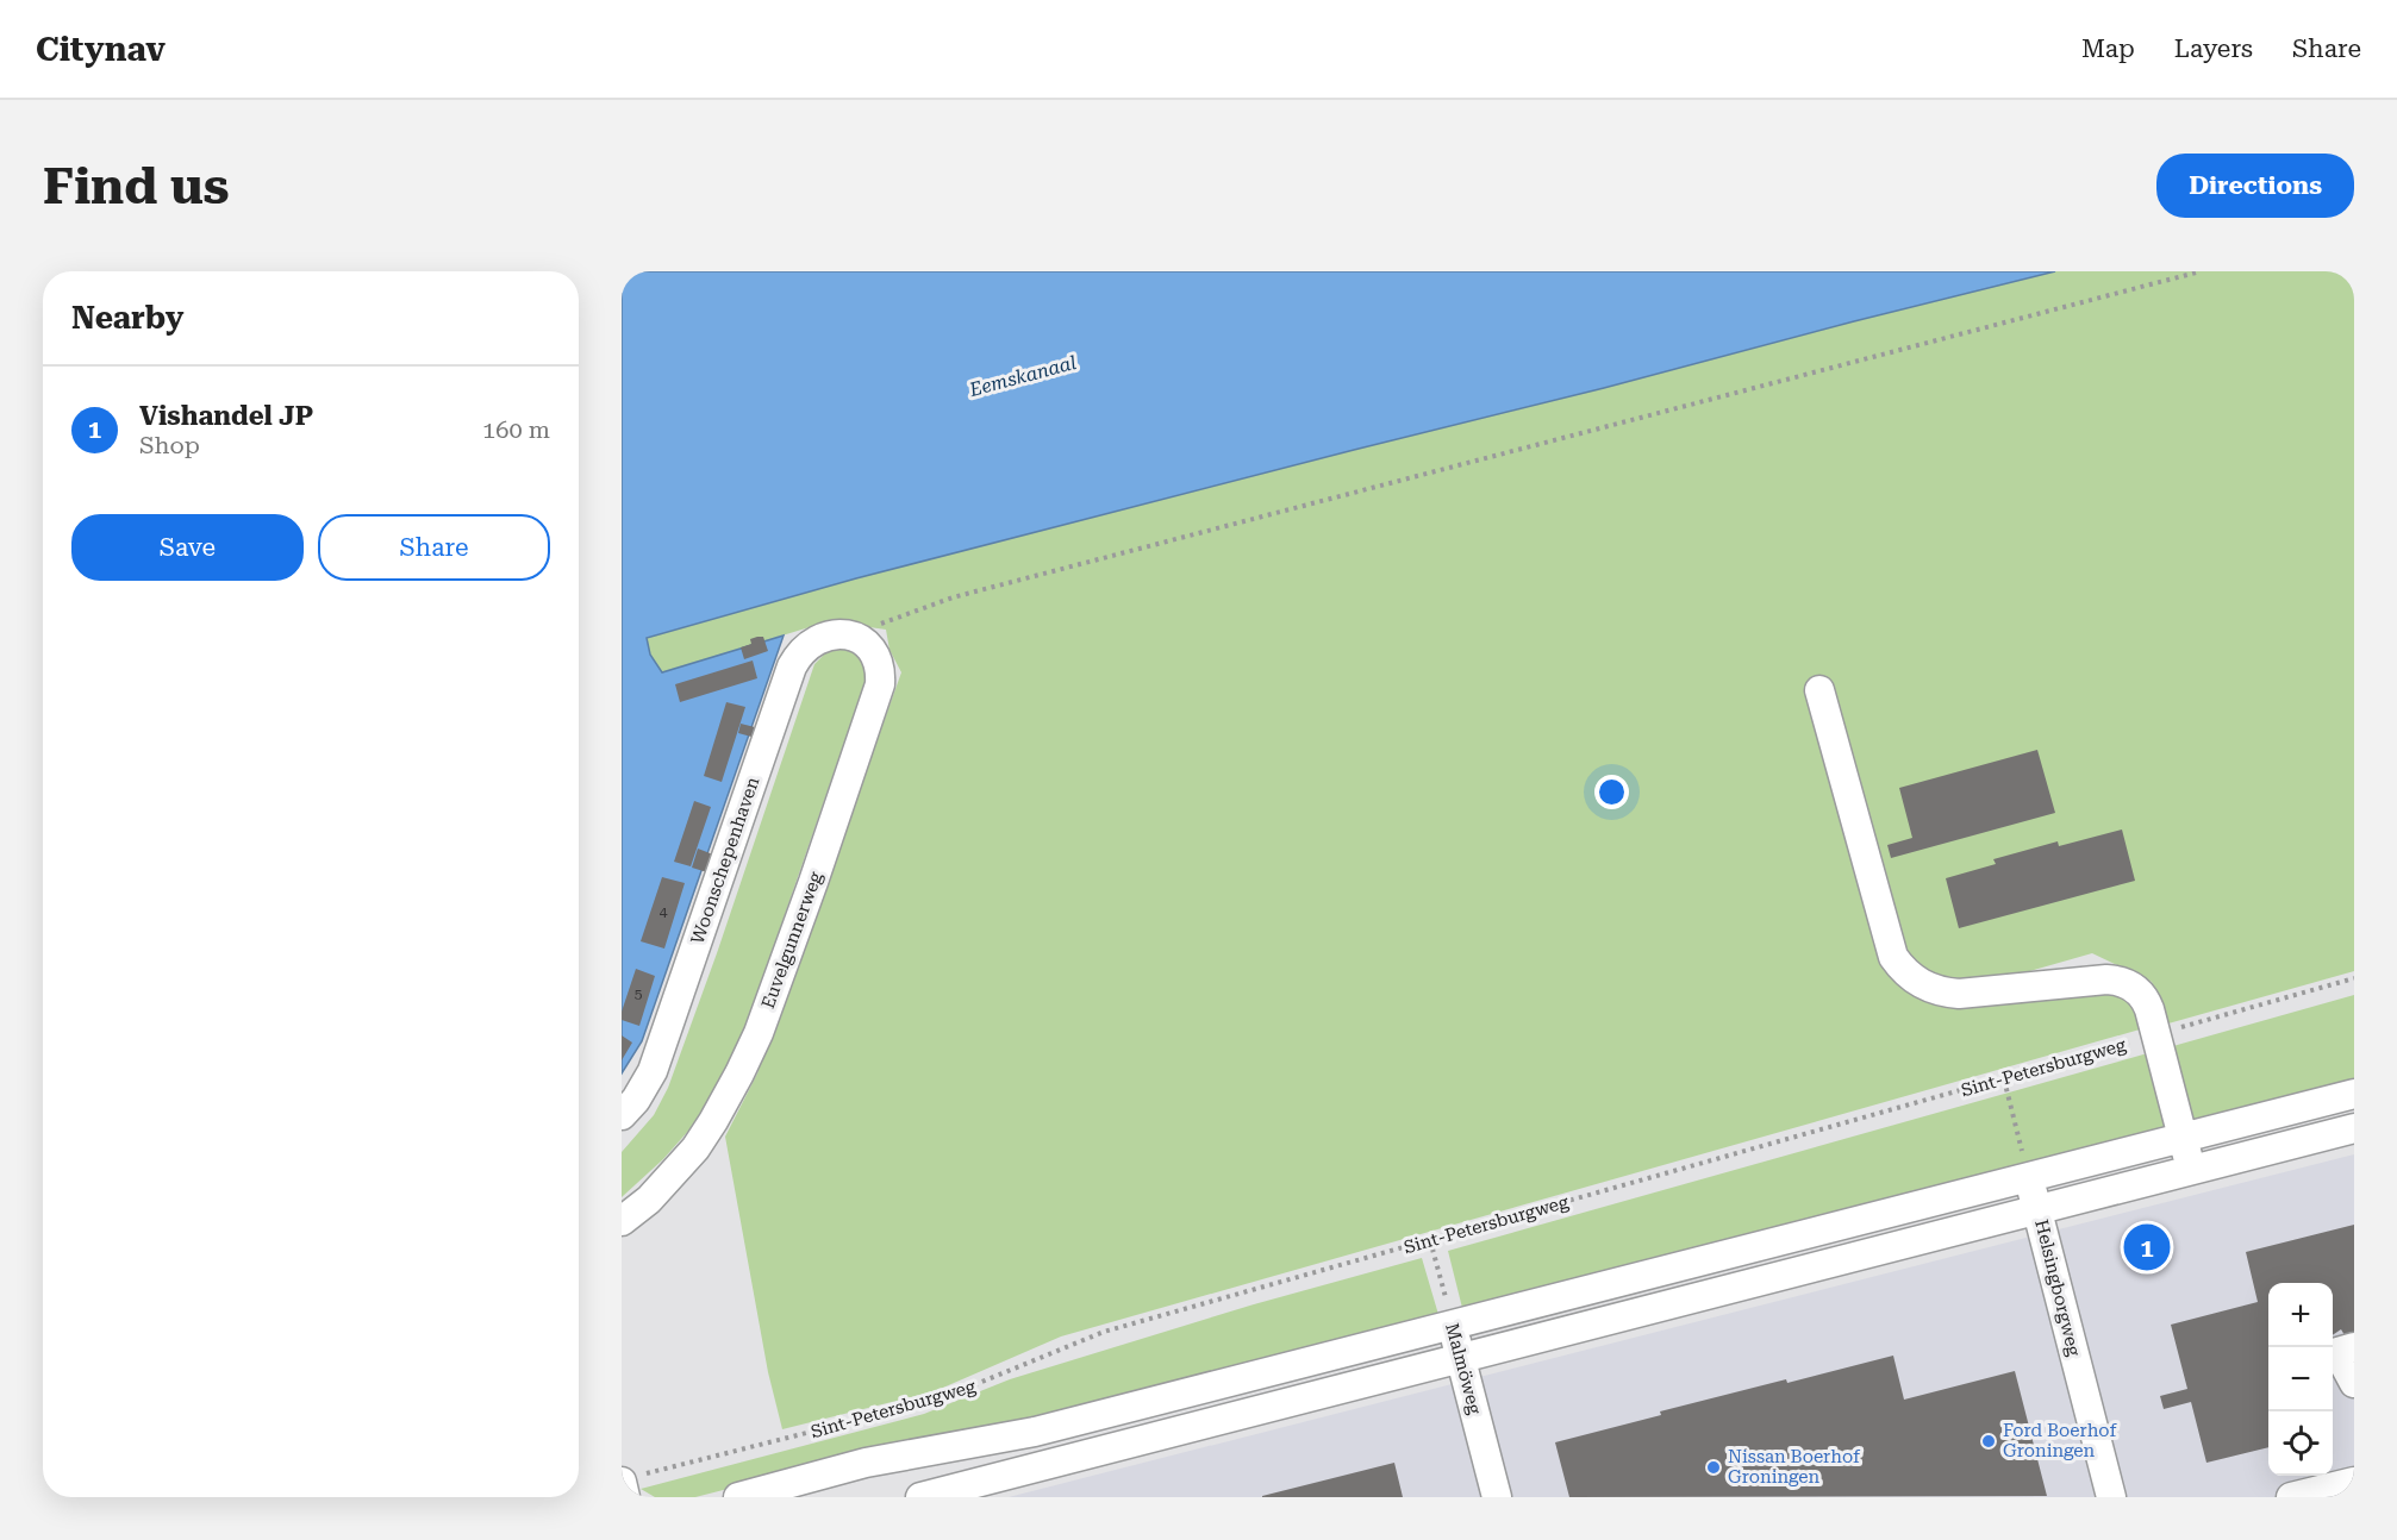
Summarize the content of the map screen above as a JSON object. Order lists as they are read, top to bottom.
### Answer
{
  "streets": {
    "street": [
      "Woonschepenhaven",
      "Euvelgunnerweg",
      "Helsingborgweg",
      "Malmöweg"
    ],
    "path": ["Sint-Petersburgweg"]
  },
  "crossings": [
    ["Woonschepenhaven", "Euvelgunnerweg"],
    ["Sint-Petersburgweg", "Malmöweg"]
  ],
  "water": ["Eemskanaal"],
  "places": ["Ford Boerhof Groningen", "Nissan Boerhof Groningen"],
  "house_numbers": ["4", "5"],
  "page": {
    "header": "Citynav",
    "nav": ["Map", "Layers", "Share"],
    "buttons": [
      "Directions",
      ["Save", "Share"]
    ],
    "title": "Find us",
    "heading": "Nearby",
    "list": [
      {
        "mark": "1",
        "name": "Vishandel JP",
        "note": "Shop",
        "value": "160 m"
      }
    ],
    "pins": "1",
    "map_buttons": ["+", "−"]
  }
}
